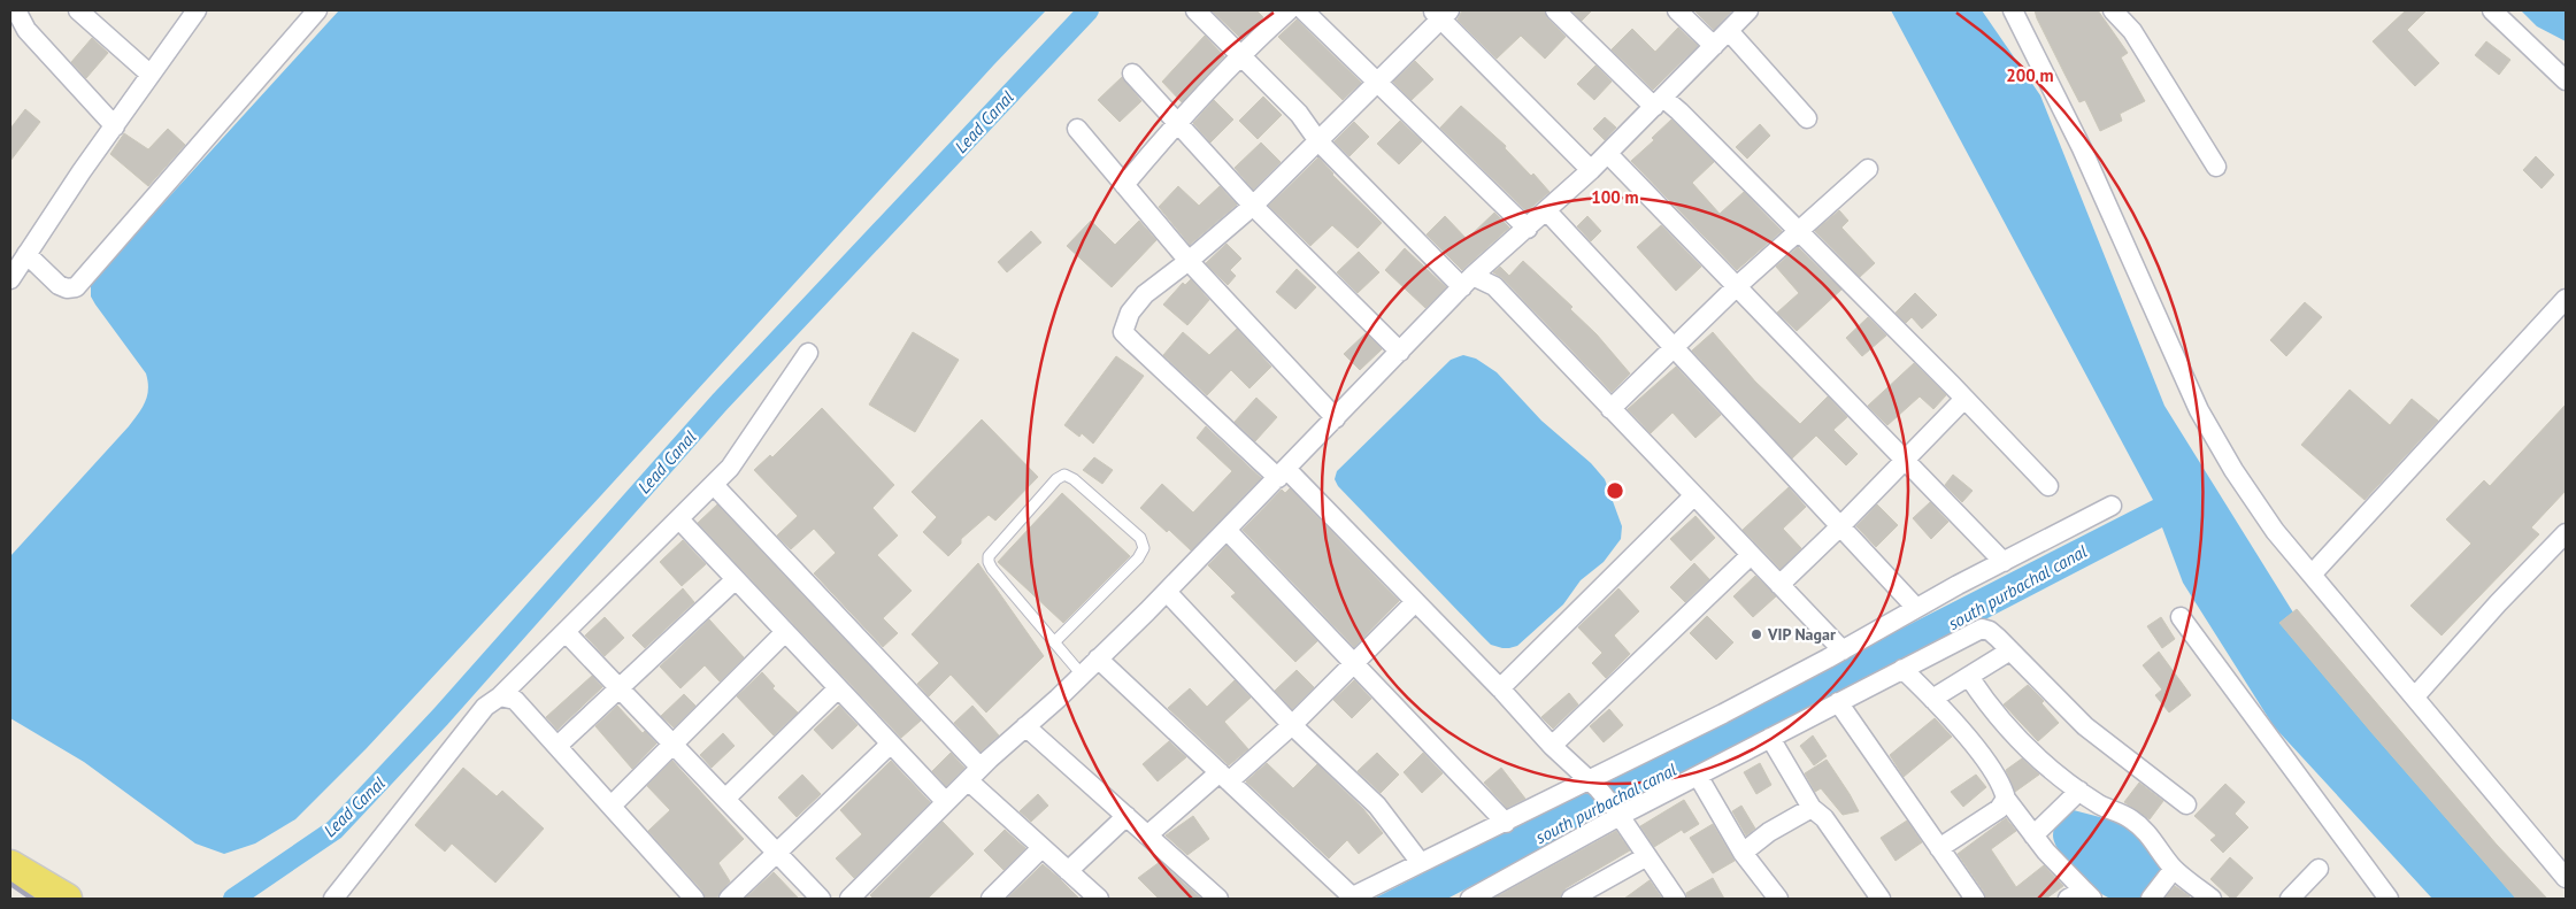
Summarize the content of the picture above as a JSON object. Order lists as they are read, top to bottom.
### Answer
{
  "water": ["Lead Canal", "south purbachal canal"],
  "places": ["VIP Nagar"],
  "rings": ["200 m", "100 m"]
}
